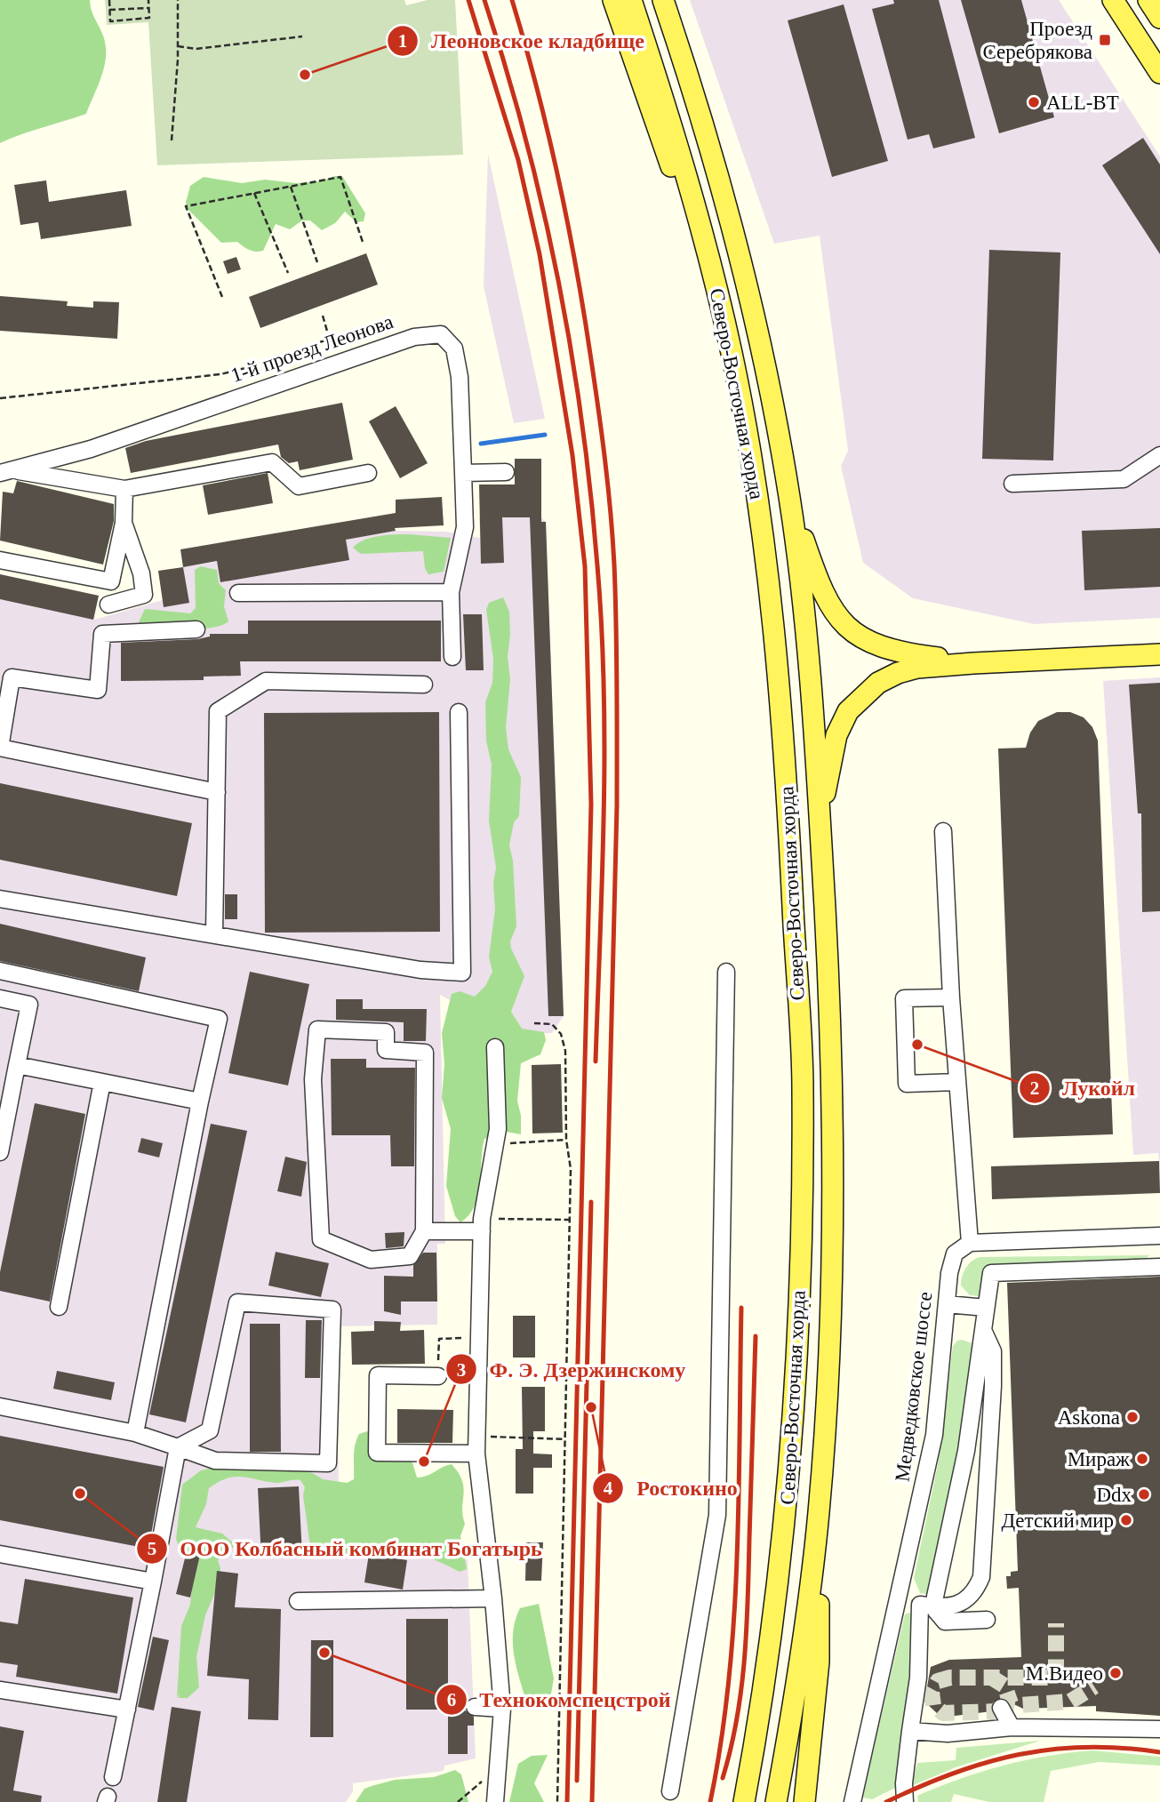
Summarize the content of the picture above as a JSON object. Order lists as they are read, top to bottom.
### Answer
{
  "streets": {
    "main road": ["Северо-Восточная хорда"],
    "street": ["1-й проезд Леонова", "Медведковское шоссе"]
  },
  "places": {
    "transit": ["Проезд Серебрякова"],
    "other": [
      "Леоновское кладбище",
      "ALL-BT",
      "Лукойл",
      "Ростокино",
      "Askona",
      "Мираж",
      "Ф. Э. Дзержинскому",
      "ООО Колбасный комбинат Богатырь",
      "Ddx",
      "Детский мир",
      "Технокомспецстрой",
      "M.Видео"
    ]
  }
}
